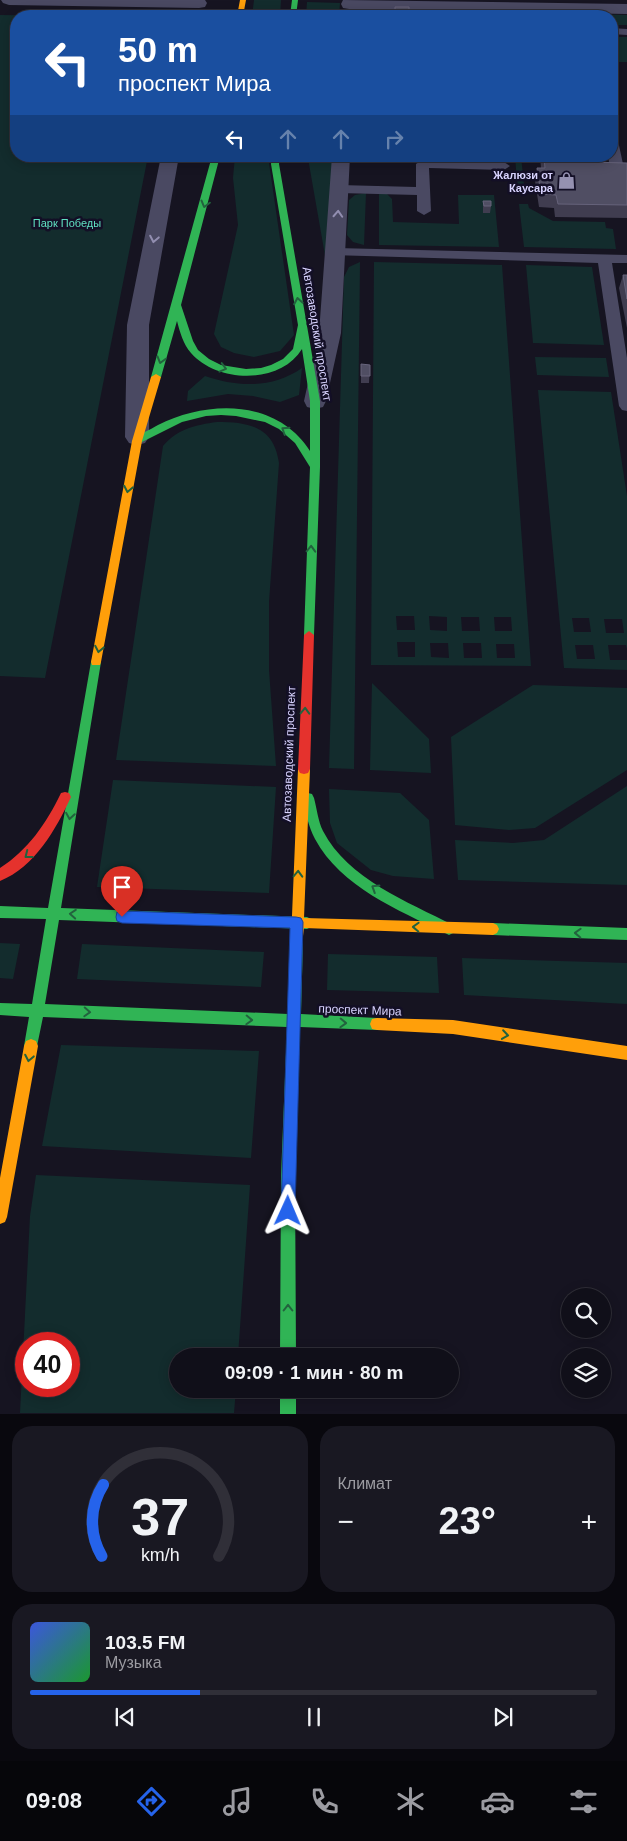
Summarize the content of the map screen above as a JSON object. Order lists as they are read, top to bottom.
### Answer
{
  "streets": {
    "street": ["Автозаводский проспект", "проспект Мира"]
  },
  "crossings": [
    ["Автозаводский проспект", "проспект Мира"]
  ],
  "one_way": ["Автозаводский проспект"],
  "parks": ["Парк Победы"],
  "places": {
    "shop": ["Жалюзи от Каусара"]
  },
  "page": {
    "turn": ["50 m", "проспект Мира"],
    "limit": "40",
    "trip": "09:09 · 1 мин · 80 m",
    "tile": "Климат",
    "heat": ["−", "23°", "+"],
    "song": ["103.5 FM", "Музыка"],
    "tabs": "09:08",
    "gauge": ["37", "km/h"]
  }
}
